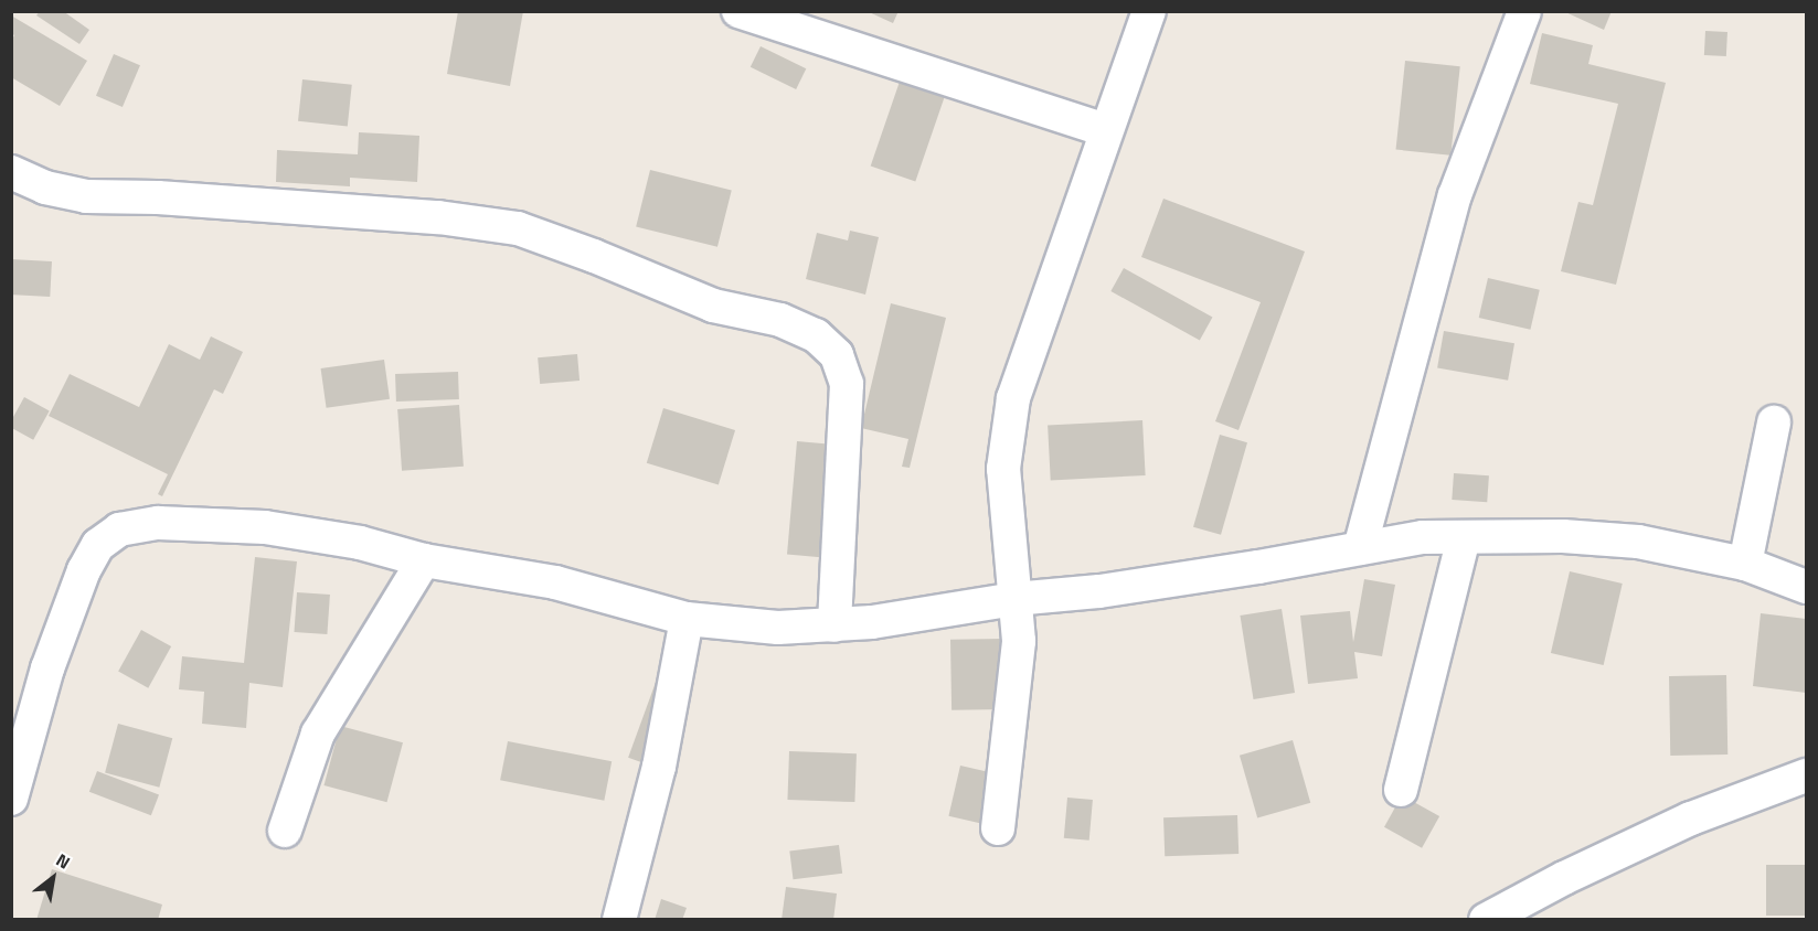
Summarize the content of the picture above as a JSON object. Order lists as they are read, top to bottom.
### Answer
{
  "north": "top right"
}
